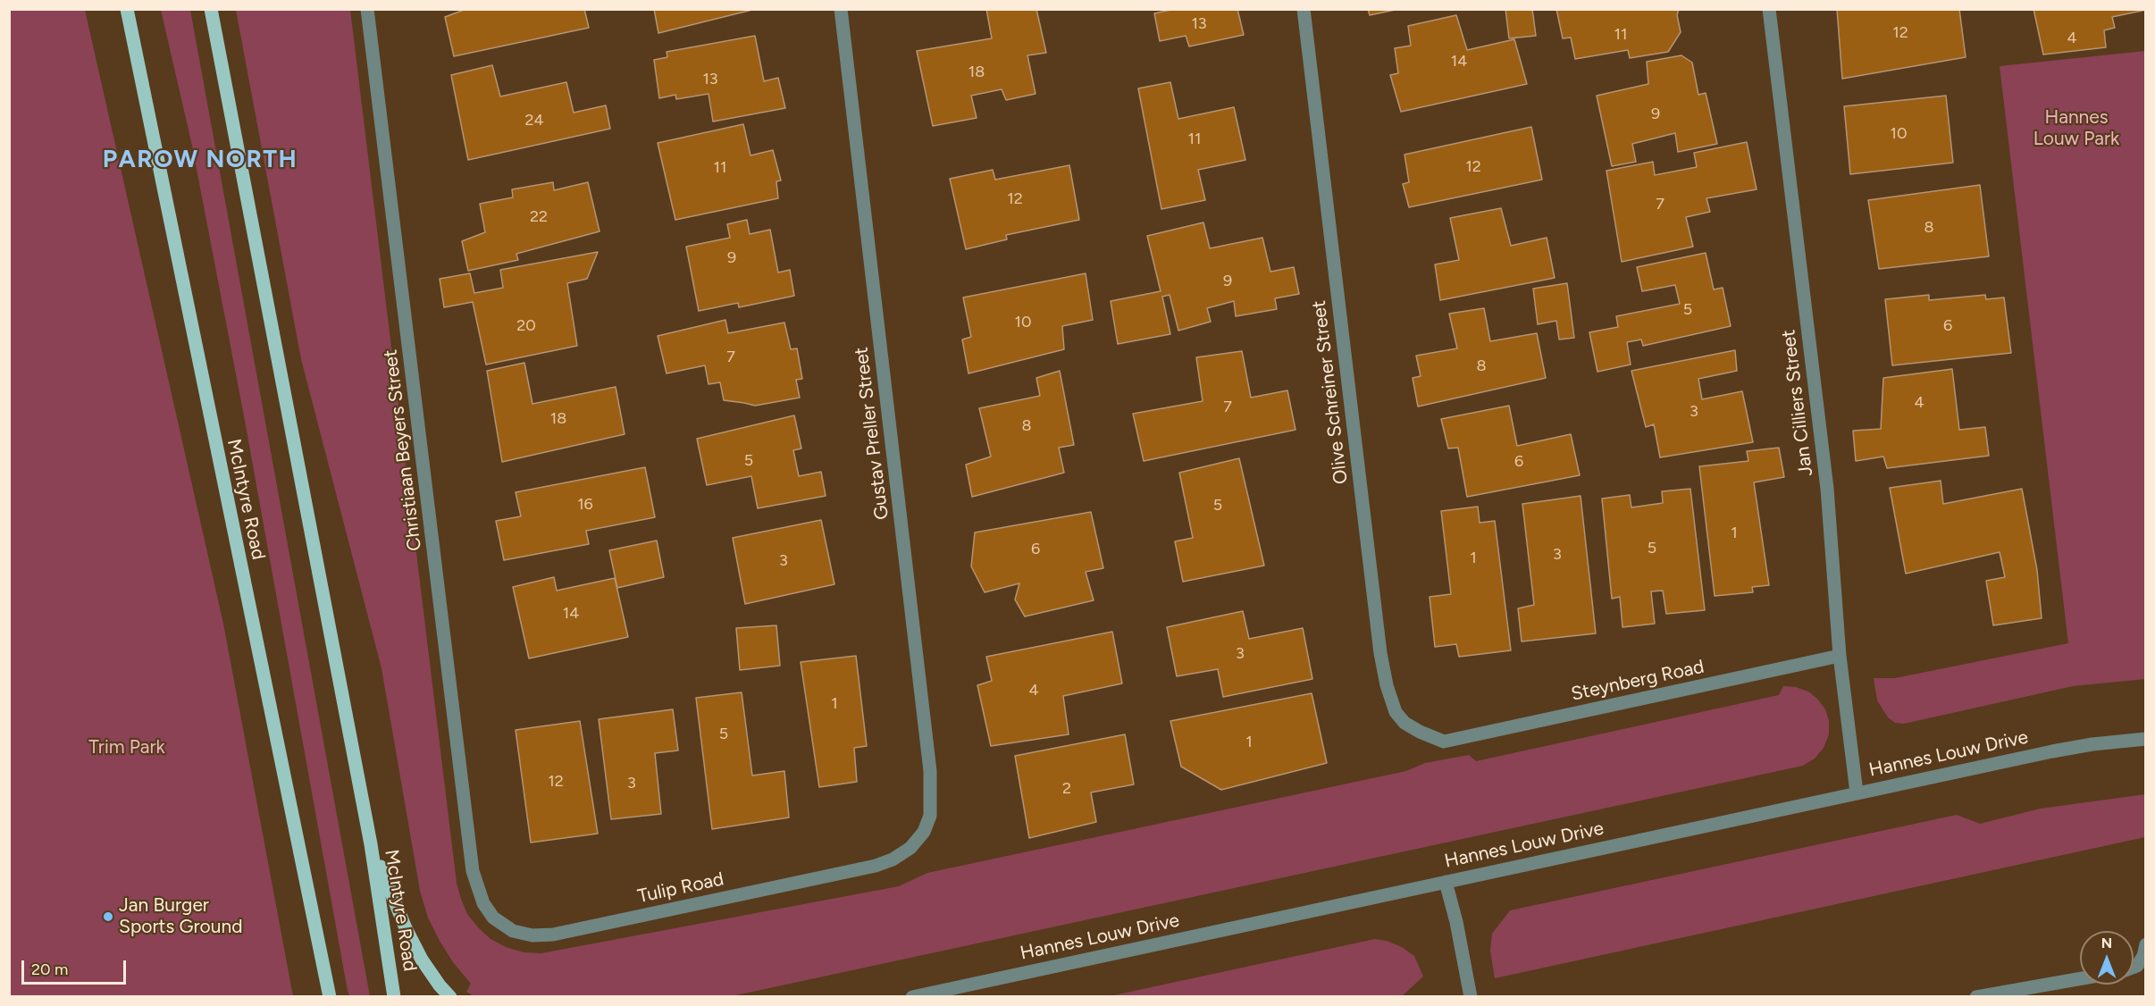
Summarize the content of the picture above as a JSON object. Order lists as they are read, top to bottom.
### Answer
{
  "streets": {
    "main road": ["McIntyre Road"],
    "street": [
      "Olive Schreiner Street",
      "Jan Cilliers Street",
      "Gustav Preller Street",
      "Christiaan Beyers Street",
      "Steynberg Road",
      "Hannes Louw Drive",
      "Tulip Road"
    ]
  },
  "crossings": [
    ["Olive Schreiner Street", "Steynberg Road"],
    ["Jan Cilliers Street", "Steynberg Road"],
    ["Jan Cilliers Street", "Hannes Louw Drive"],
    ["Gustav Preller Street", "Tulip Road"],
    ["Christiaan Beyers Street", "Tulip Road"]
  ],
  "districts": ["PAROW NORTH"],
  "parks": ["Hannes Louw Park", "Trim Park"],
  "places": ["Jan Burger Sports Ground"],
  "house_numbers": [
    "13",
    "12",
    "11",
    "4",
    "14",
    "18",
    "13",
    "9",
    "24",
    "10",
    "11",
    "12",
    "11",
    "12",
    "7",
    "22",
    "8",
    "9",
    "9",
    "5",
    "10",
    "20",
    "6",
    "7",
    "8",
    "4",
    "7",
    "3",
    "18",
    "8",
    "5",
    "6",
    "16",
    "5",
    "1",
    "5",
    "6",
    "3",
    "1",
    "3",
    "14",
    "3",
    "4",
    "1",
    "5",
    "1",
    "12",
    "3",
    "2"
  ],
  "scale_bar": "20 m",
  "north": "top"
}
